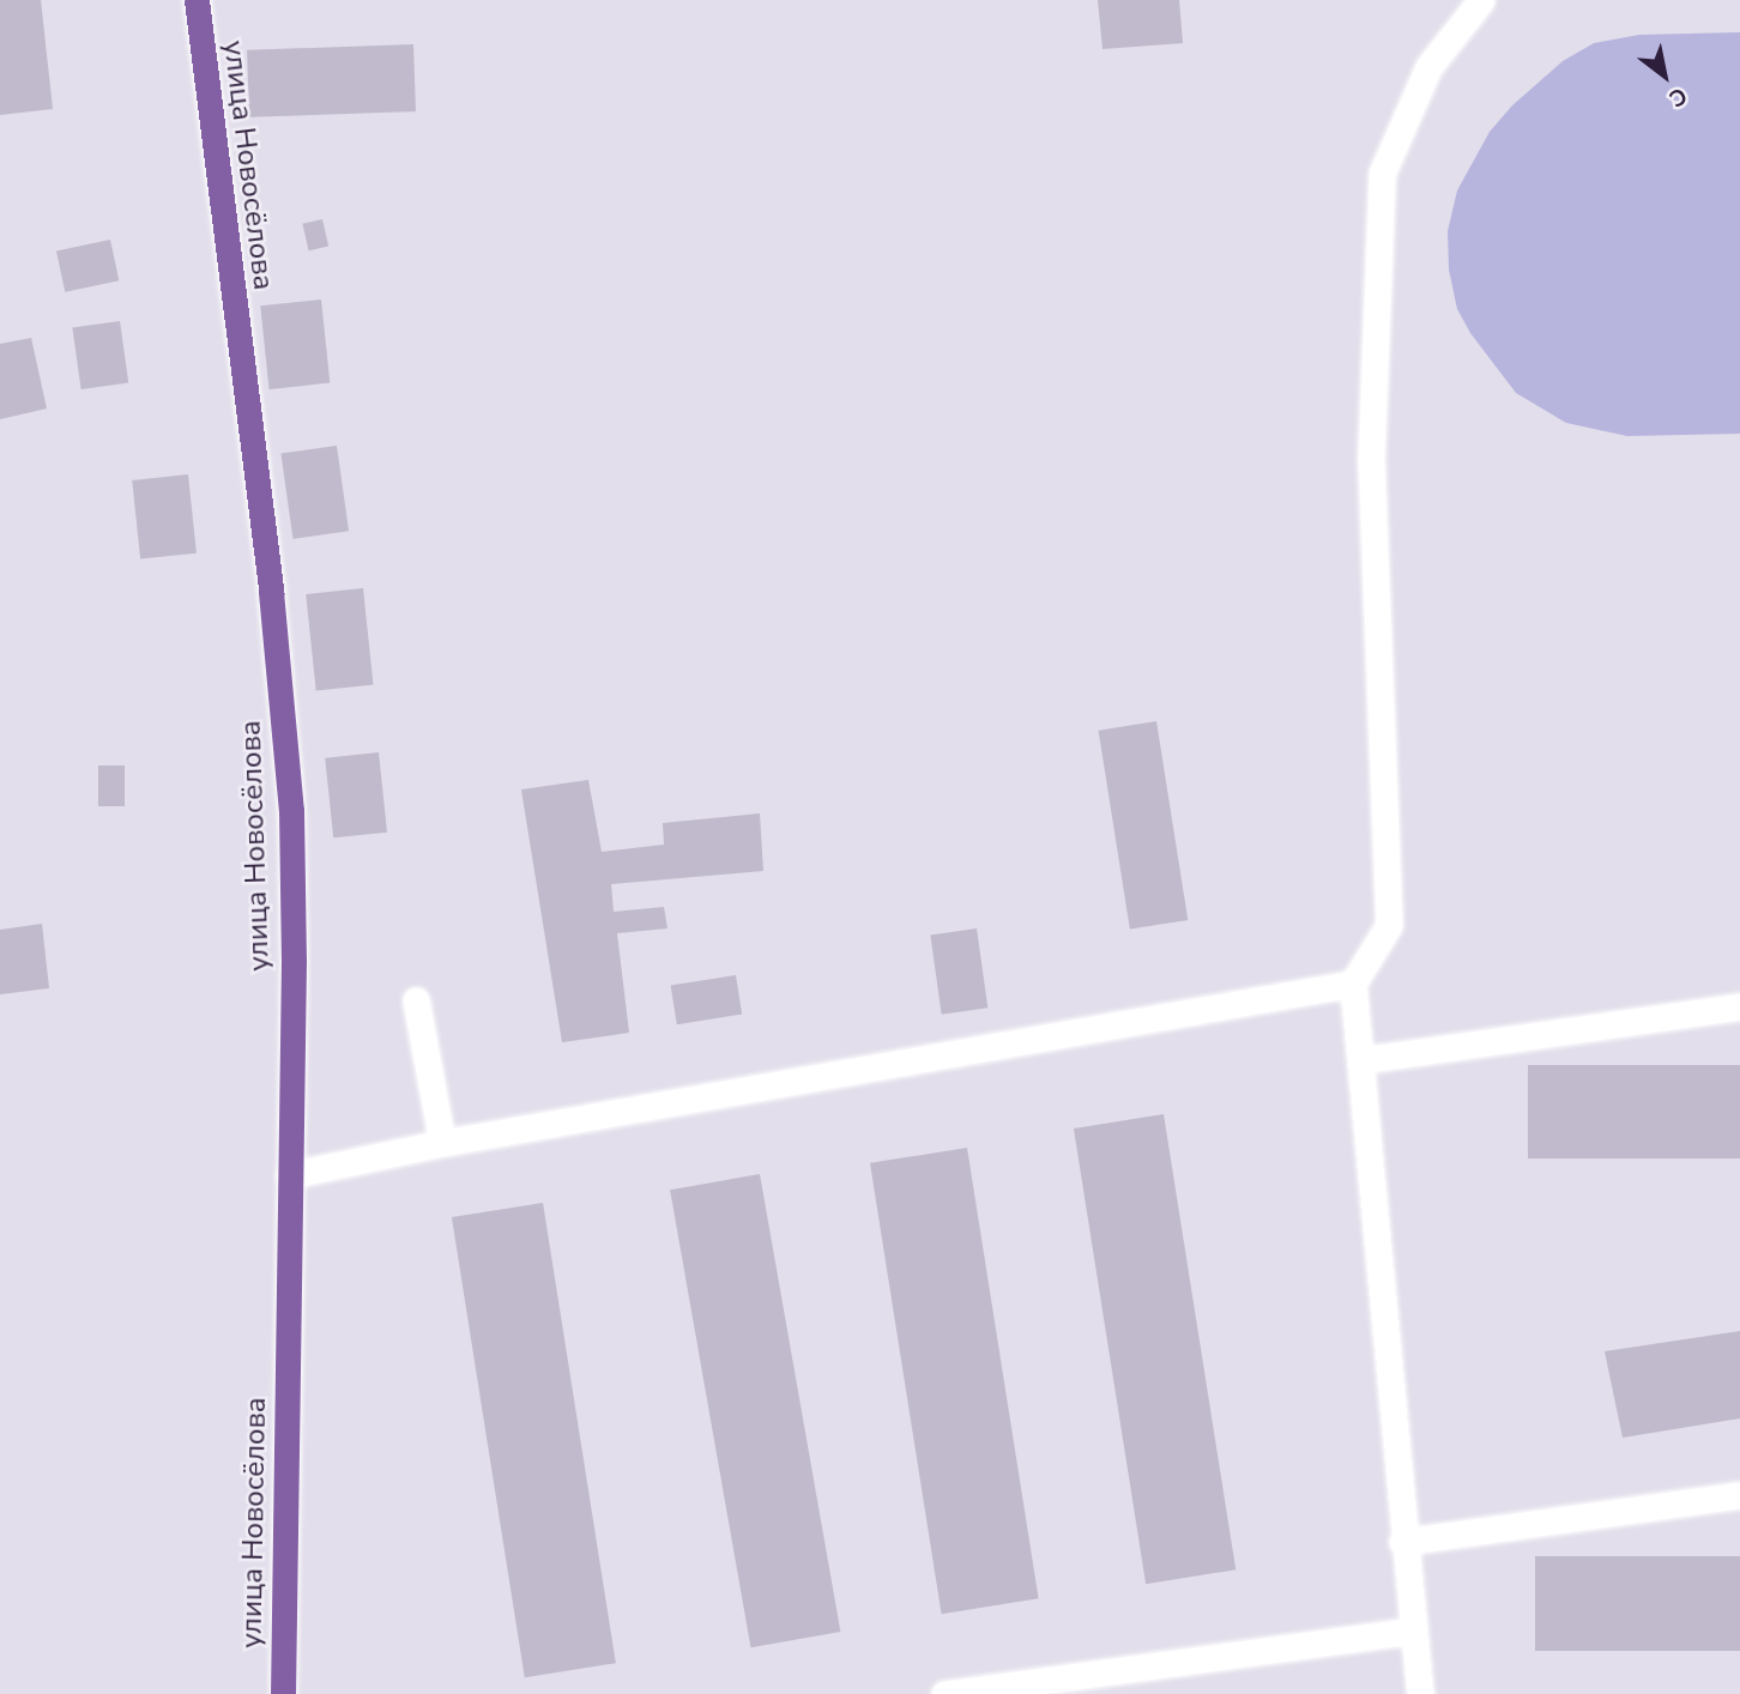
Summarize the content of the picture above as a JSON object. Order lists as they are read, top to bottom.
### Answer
{
  "streets": {
    "main road": ["улица Новосёлова"]
  },
  "north": "bottom right"
}
